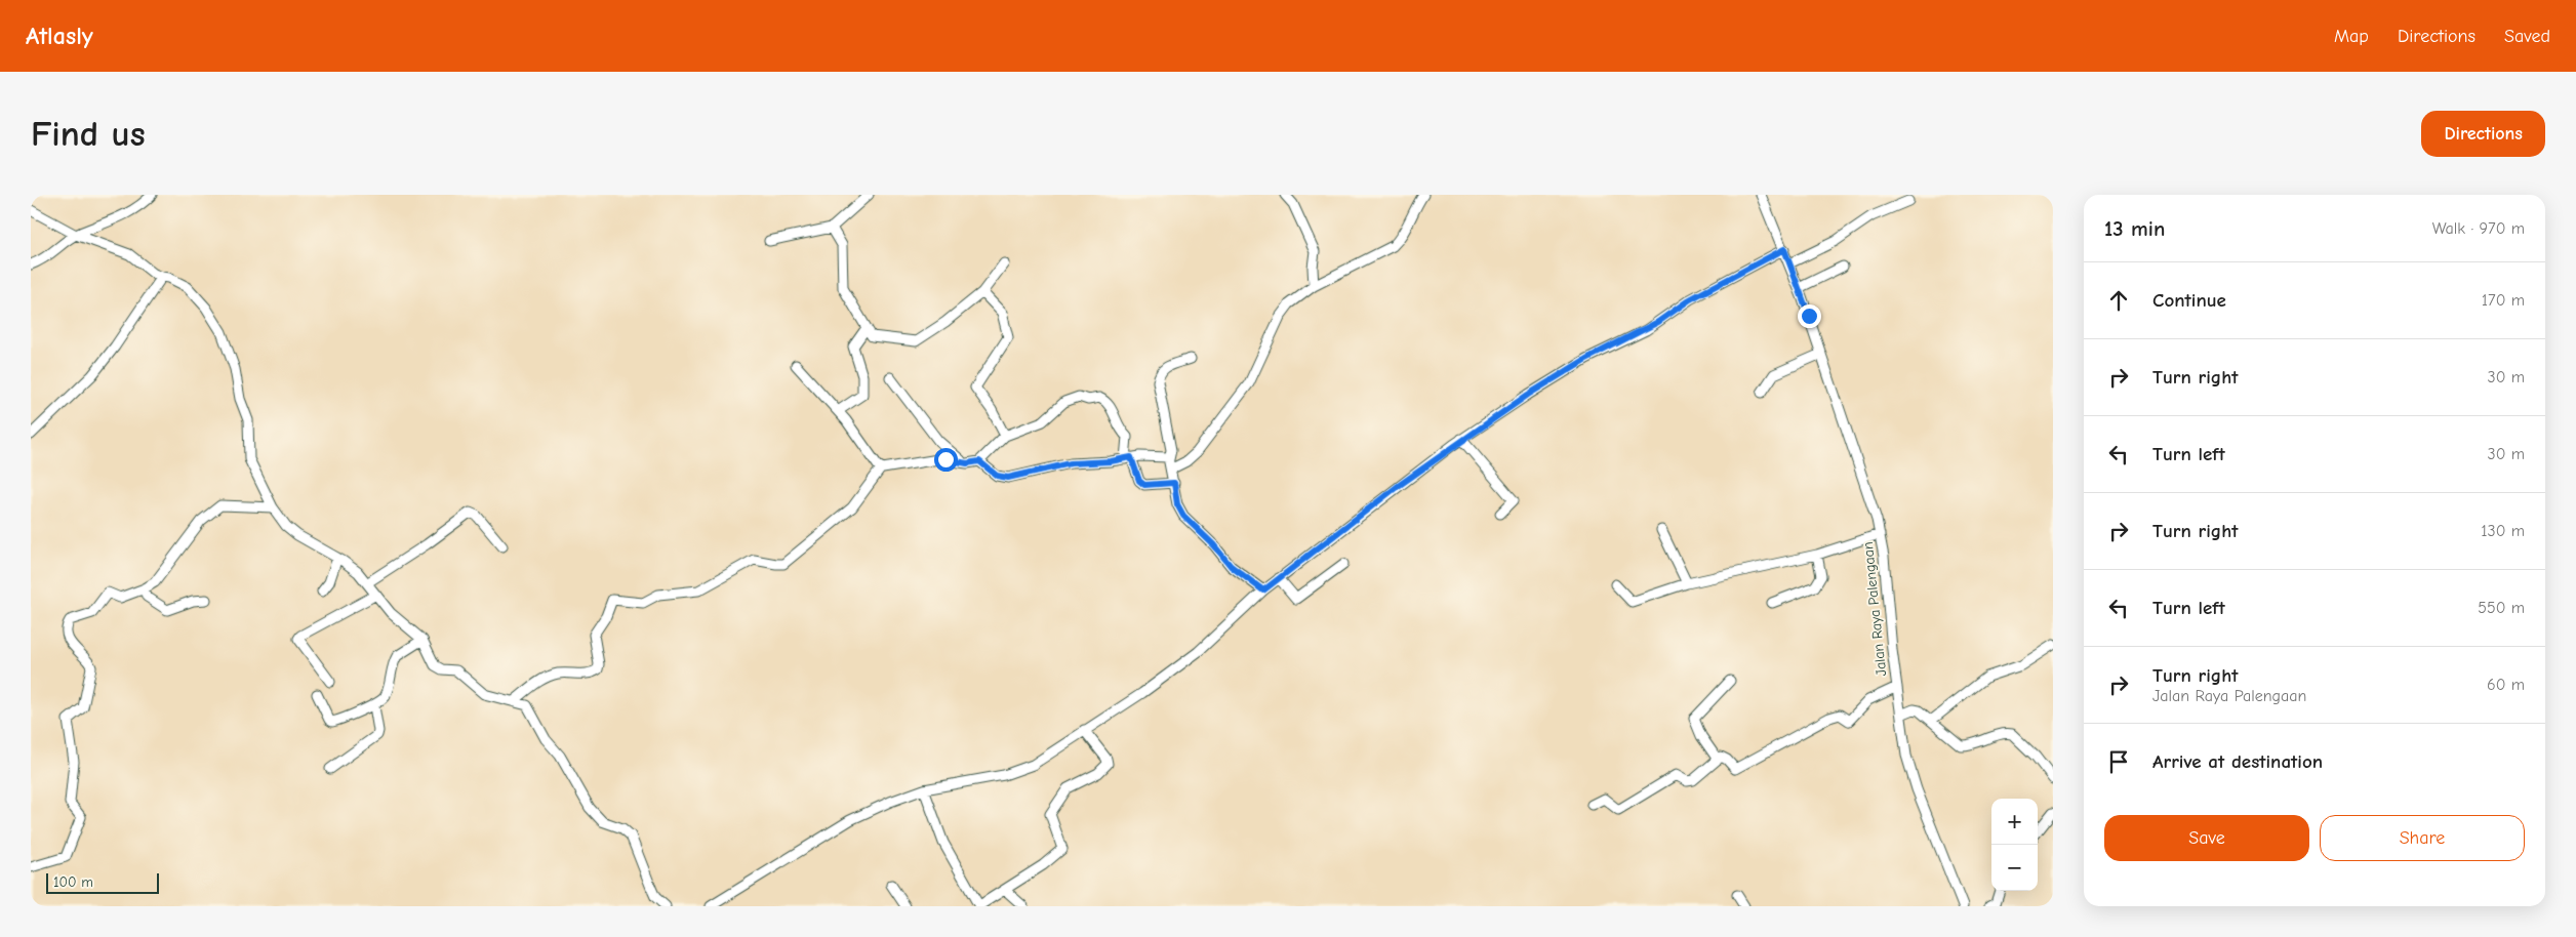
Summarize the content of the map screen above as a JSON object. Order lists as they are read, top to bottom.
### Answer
{
  "streets": {
    "street": ["Jalan Raya Palengaan"]
  },
  "scale_bar": "100 m",
  "page": {
    "header": "Atlasly",
    "nav": ["Map", "Directions", "Saved"],
    "buttons": [
      "Directions",
      ["Save", "Share"]
    ],
    "title": "Find us",
    "heading": ["13 min", "Walk · 970 m"],
    "list": [
      ["Continue", "170 m"],
      ["Turn right", "30 m"],
      ["Turn left", "30 m"],
      ["Turn right", "130 m"],
      ["Turn left", "550 m"],
      ["Turn right", "Jalan Raya Palengaan", "60 m"],
      "Arrive at destination"
    ],
    "map_buttons": ["+", "−"],
    "scale": "100 m"
  }
}
